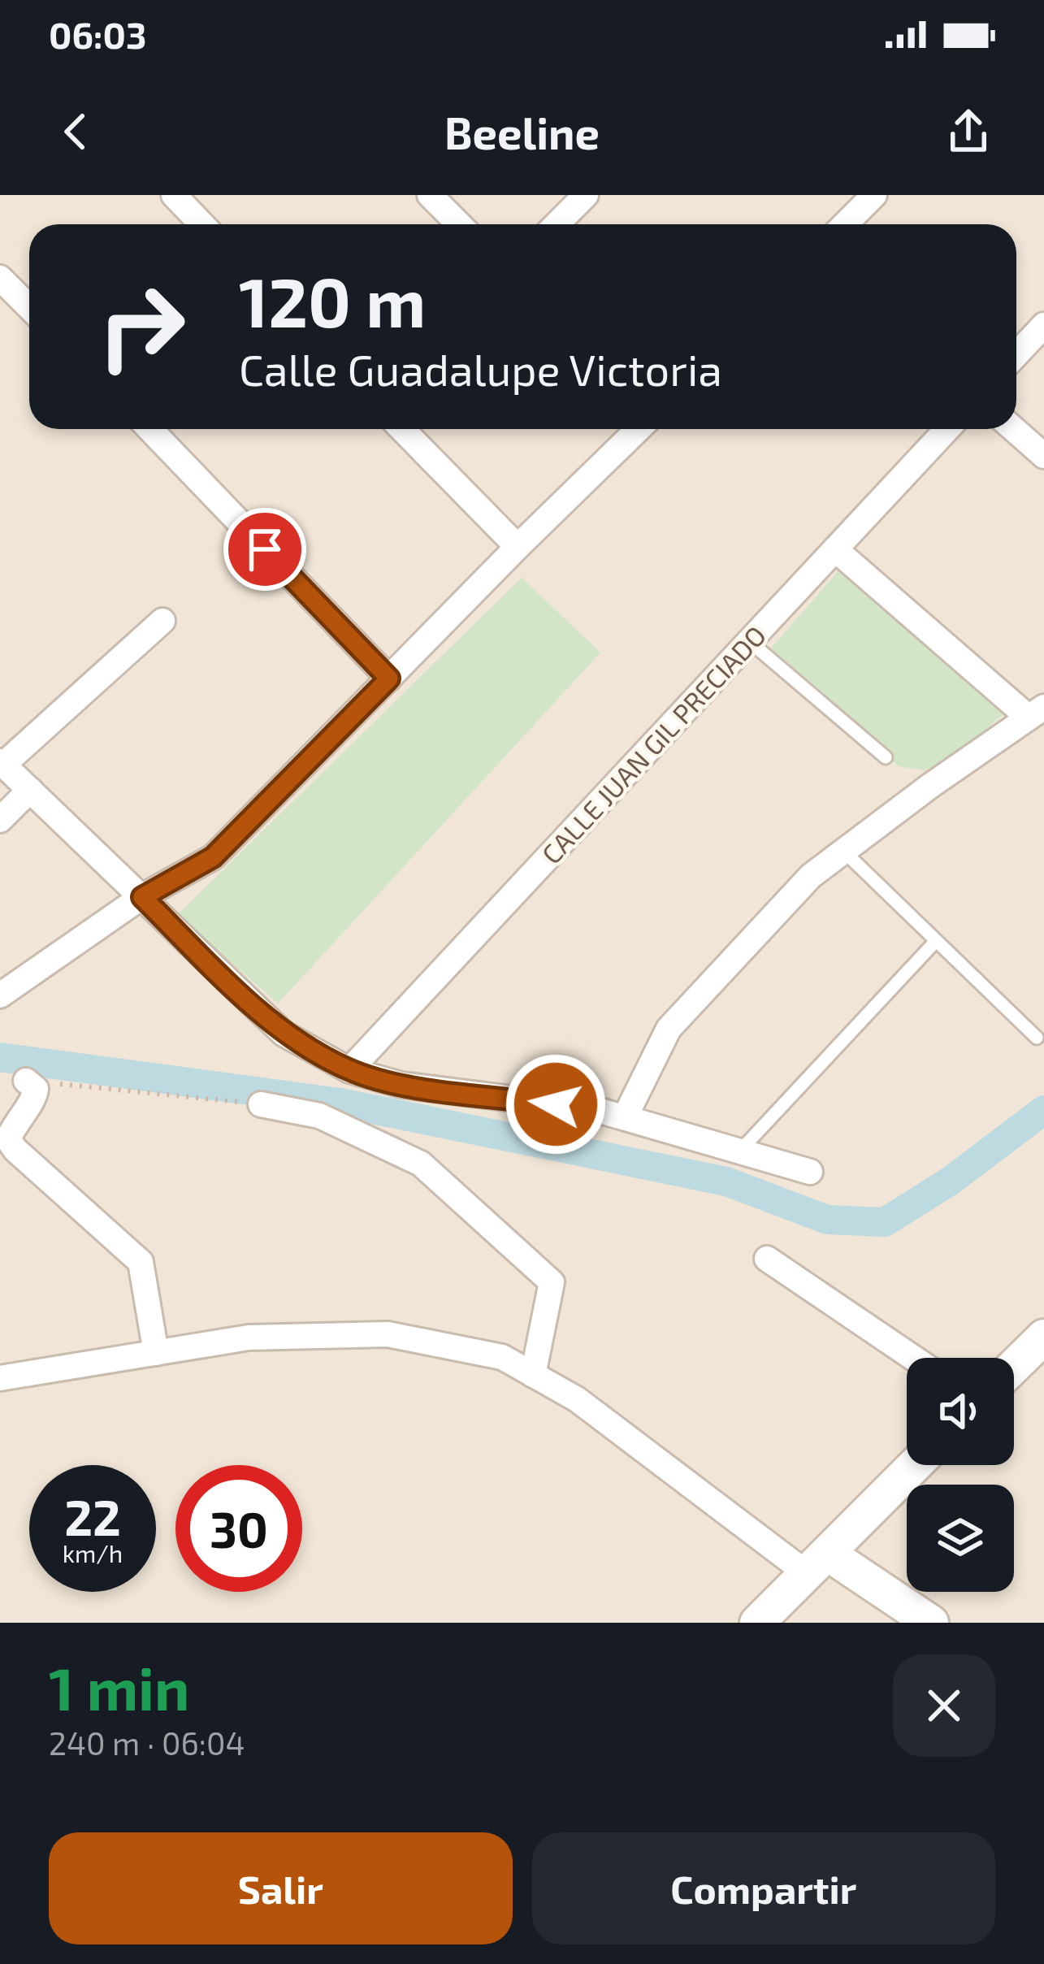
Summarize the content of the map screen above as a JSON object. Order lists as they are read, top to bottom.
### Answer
{
  "streets": {
    "street": ["CALLE JUAN GIL PRECIADO"]
  },
  "page": {
    "status": "06:03",
    "header": "Beeline",
    "turn": ["120 m", "Calle Guadalupe Victoria"],
    "speed": "22 km/h",
    "limit": "30",
    "heading": ["1 min", "240 m · 06:04"],
    "buttons": ["Salir", "Compartir"]
  }
}
